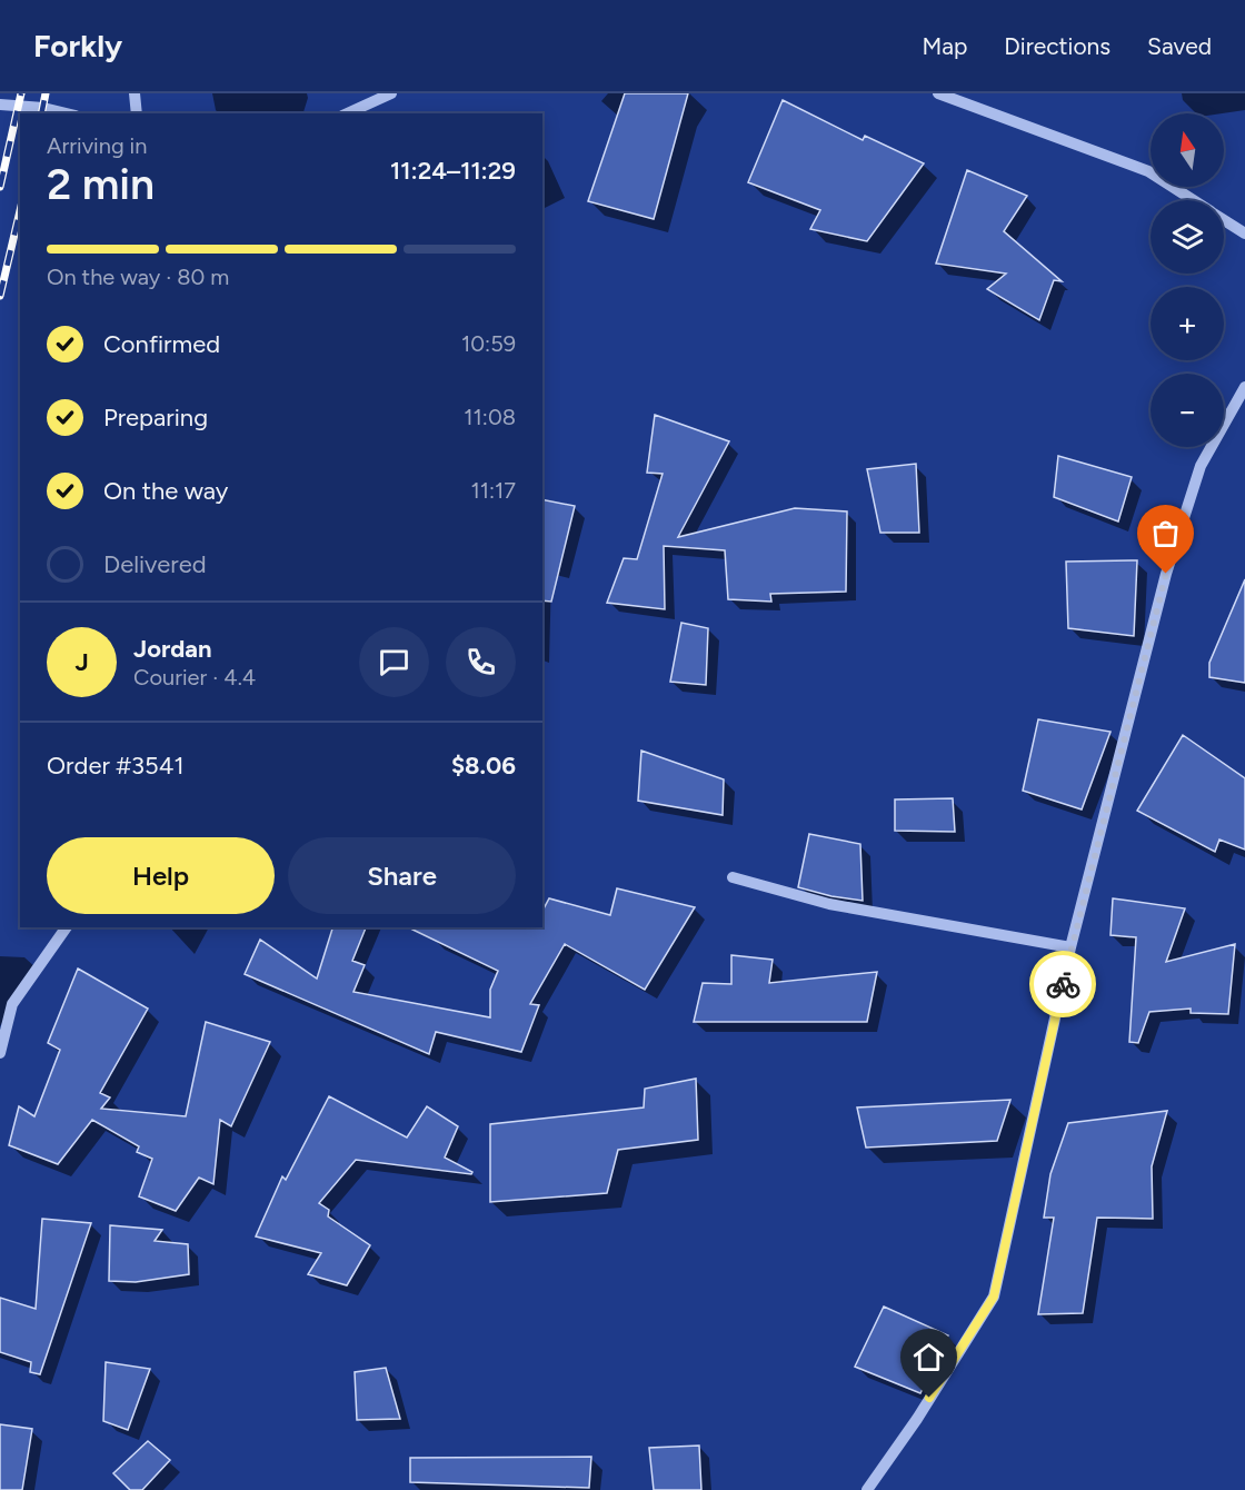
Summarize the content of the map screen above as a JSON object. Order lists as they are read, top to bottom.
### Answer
{
  "north": "top",
  "page": {
    "header": "Forkly",
    "nav": ["Map", "Directions", "Saved"],
    "map_buttons": ["+", "−"],
    "heading": ["2 min", "Arriving in", "11:24–11:29"],
    "panel": [
      "Jordan",
      "Courier · 4.4",
      "Order #3541",
      "$8.06"
    ],
    "bar": "On the way · 80 m",
    "list": [
      ["Confirmed", "10:59"],
      ["Preparing", "11:08"],
      ["On the way", "11:17"],
      "Delivered"
    ],
    "round": "J",
    "buttons": ["Help", "Share"]
  }
}
